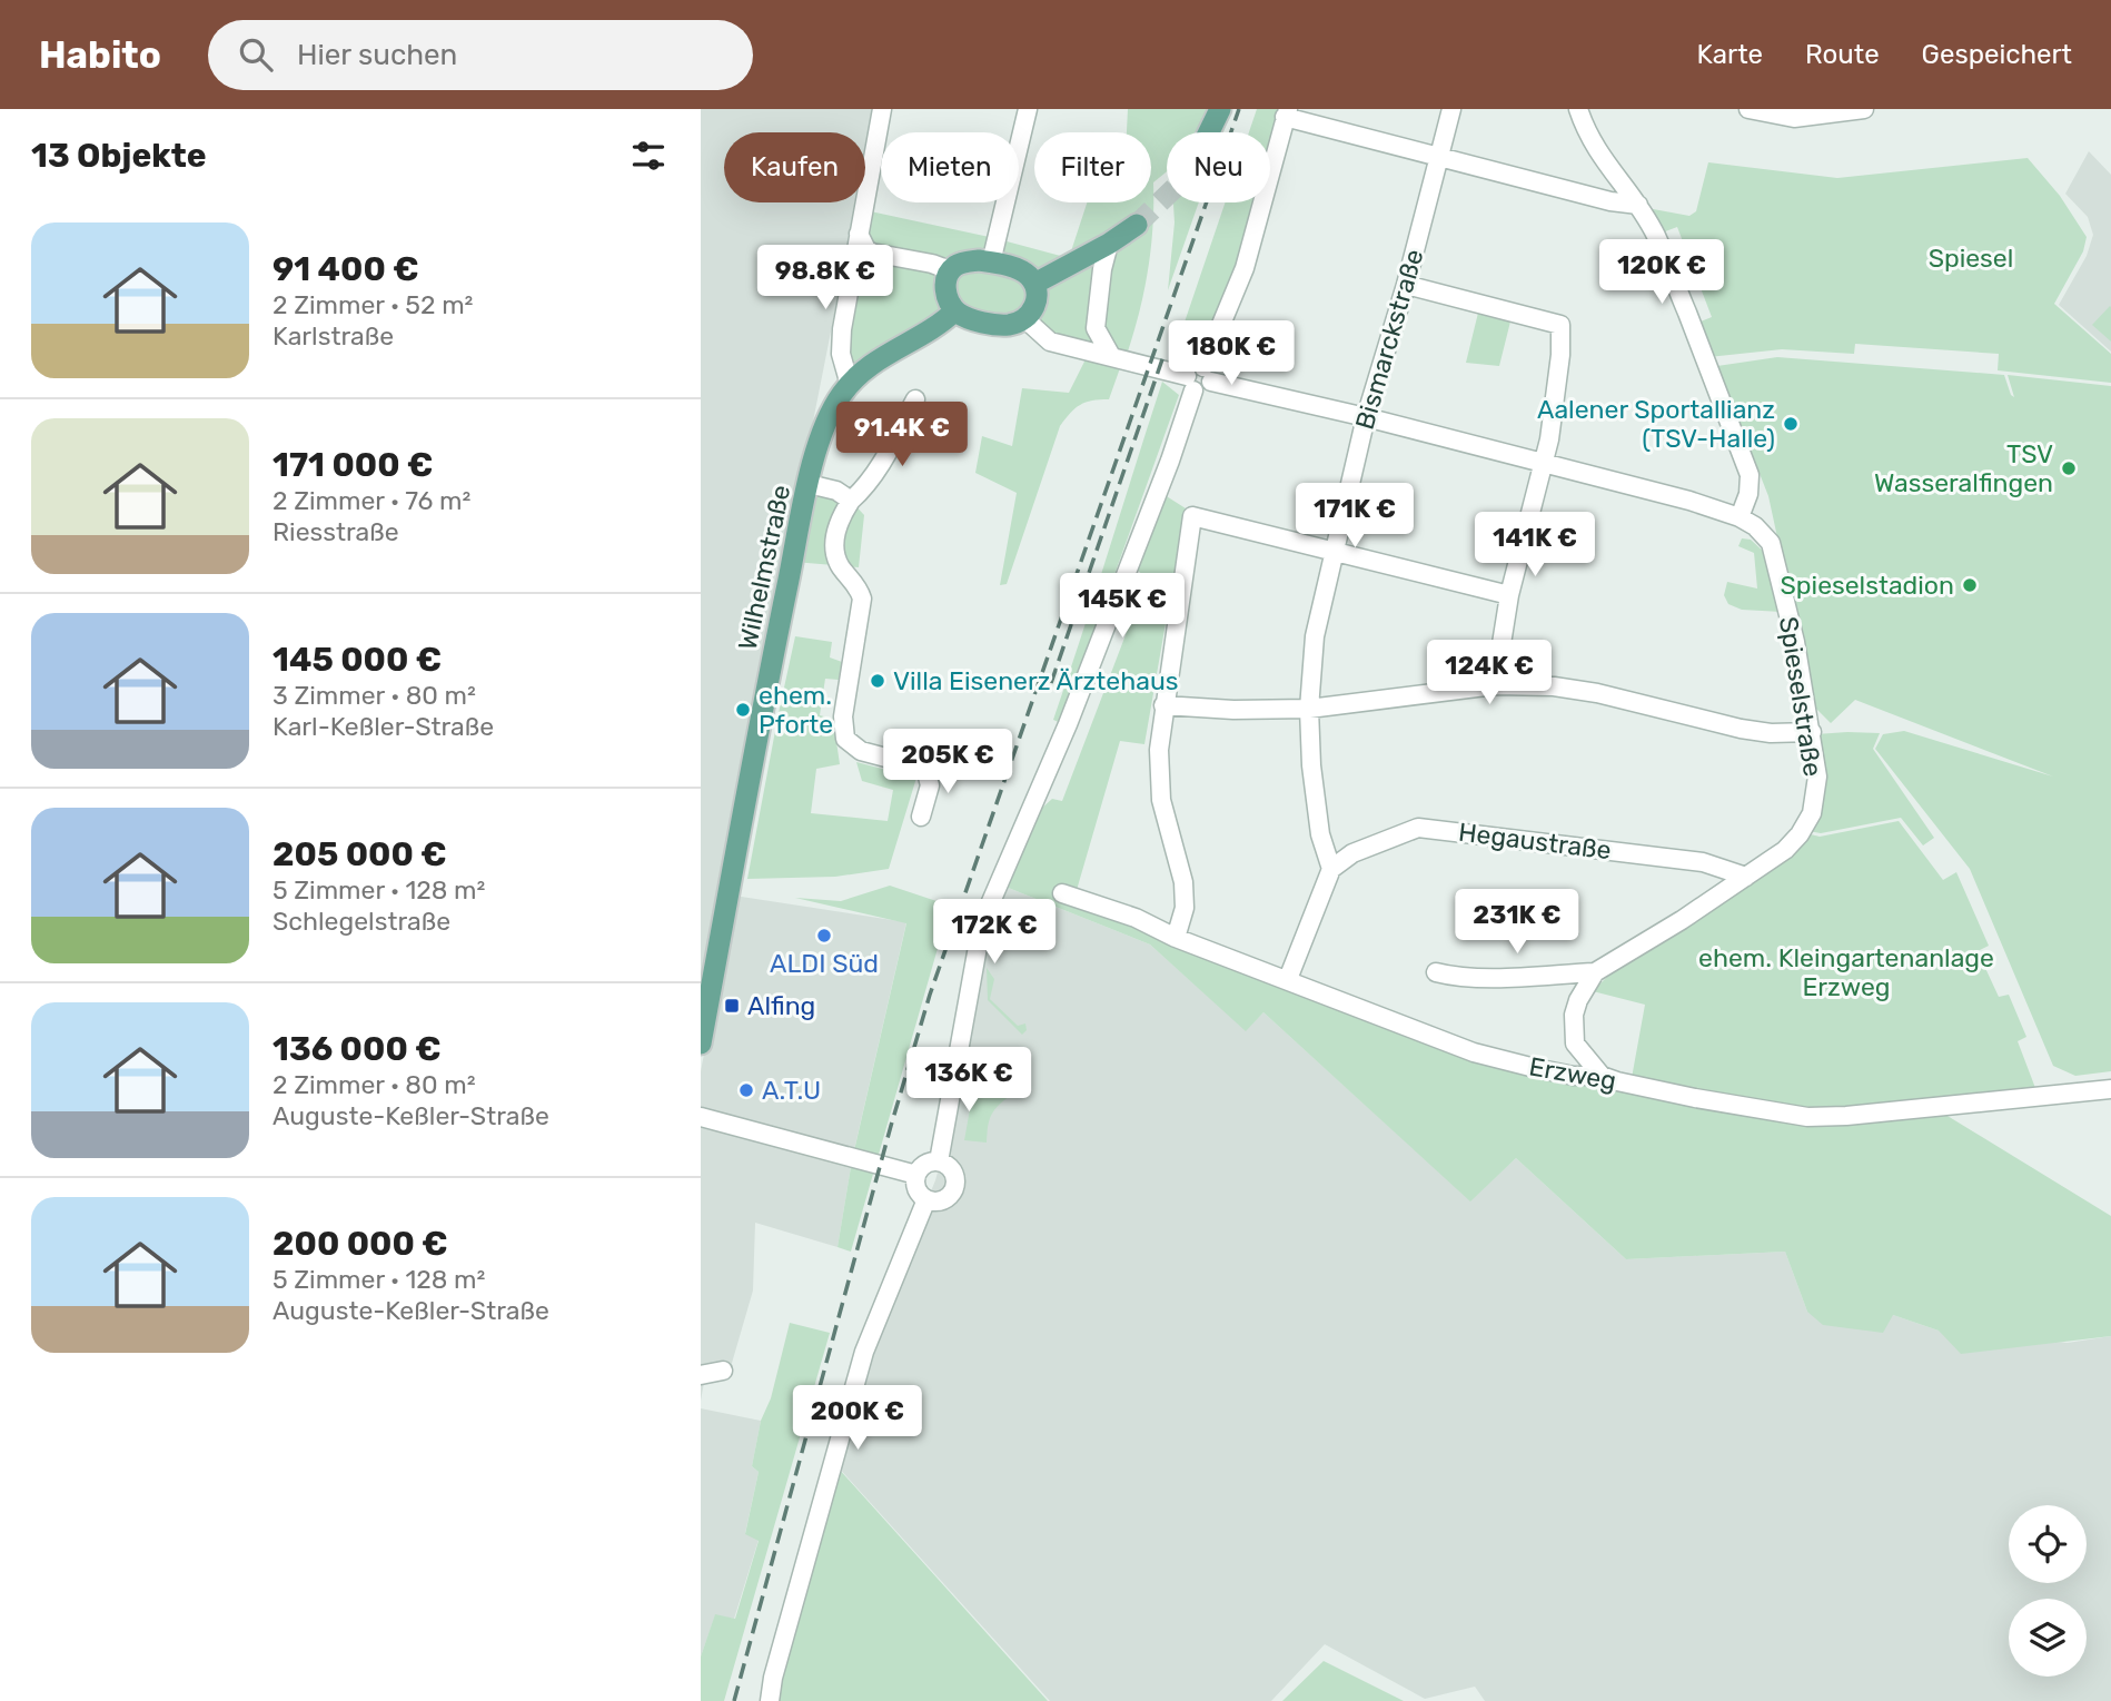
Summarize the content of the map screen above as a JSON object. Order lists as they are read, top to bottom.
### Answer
{
  "streets": {
    "main road": ["Wilhelmstraße"],
    "street": [
      "Bismarckstraße",
      "Spieselstraße",
      "Hegaustraße",
      "Erzweg"
    ]
  },
  "crossings": [
    ["Bismarckstraße", "Spieselstraße"],
    ["Bismarckstraße", "Hegaustraße"],
    ["Spieselstraße", "Hegaustraße"],
    ["Spieselstraße", "Erzweg"]
  ],
  "parks": ["Spiesel", "ehem. Kleingartenanlage Erzweg"],
  "places": {
    "other": [
      "Aalener Sportallianz (TSV-Halle)",
      "TSV Wasseralfingen",
      "Spieselstadion",
      "Villa Eisenerz Ärztehaus",
      "ehem. Pforte",
      "ALDI Süd",
      "A.T.U"
    ],
    "transit": ["Alfing"]
  },
  "page": {
    "header": "Habito",
    "search": "Hier suchen",
    "nav": ["Karte", "Route", "Gespeichert"],
    "heading": "13 Objekte",
    "chip": [
      "Kaufen",
      "Mieten",
      "Filter",
      "Neu"
    ],
    "list": [
      {
        "name": "91 400 €",
        "note": "2 Zimmer · 52 m² · Karlstraße"
      },
      {
        "name": "171 000 €",
        "note": "2 Zimmer · 76 m² · Riesstraße"
      },
      {
        "name": "145 000 €",
        "note": "3 Zimmer · 80 m² · Karl-Keßler-Straße"
      },
      {
        "name": "205 000 €",
        "note": "5 Zimmer · 128 m² · Schlegelstraße"
      },
      {
        "name": "136 000 €",
        "note": "2 Zimmer · 80 m² · Auguste-Keßler-Straße"
      },
      {
        "name": "200 000 €",
        "note": "5 Zimmer · 128 m² · Auguste-Keßler-Straße"
      }
    ],
    "price": [
      "120K €",
      "98.8K €",
      "180K €",
      "91.4K €",
      "171K €",
      "141K €",
      "145K €",
      "124K €",
      "205K €",
      "231K €",
      "172K €",
      "136K €",
      "200K €"
    ]
  }
}
